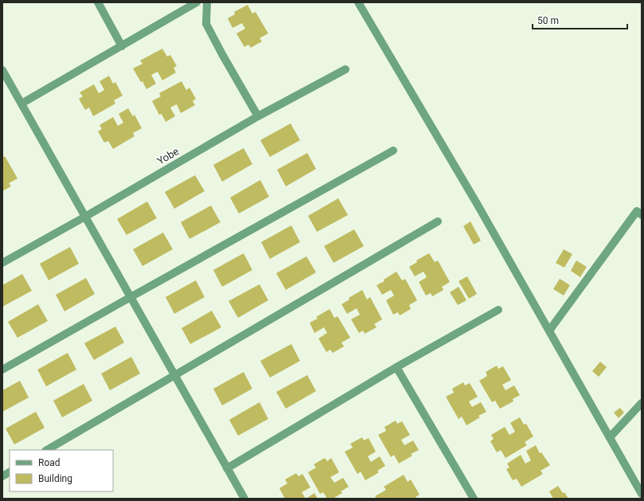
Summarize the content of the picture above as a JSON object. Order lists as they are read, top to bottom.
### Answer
{
  "streets": {
    "street": ["Yobe"]
  },
  "legend": ["Road", "Building"],
  "scale_bar": "50 m"
}
